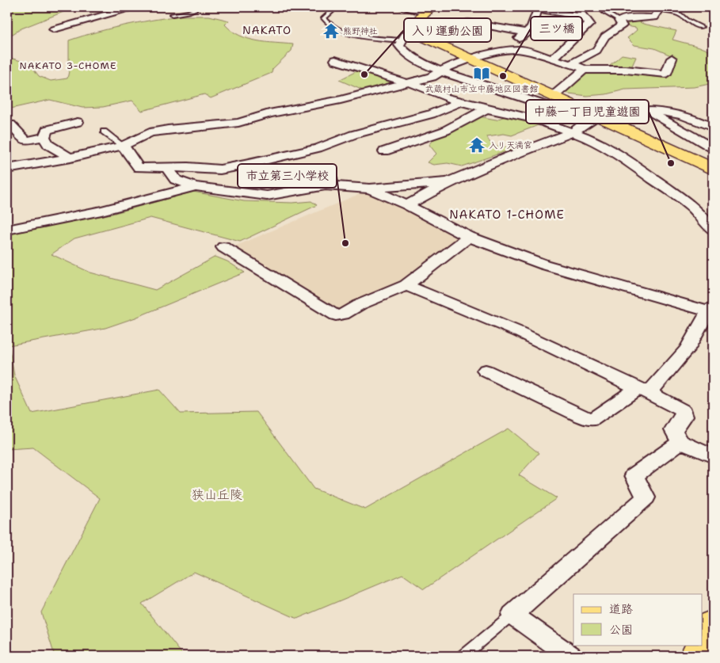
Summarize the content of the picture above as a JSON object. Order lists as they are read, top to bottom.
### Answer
{
  "districts": ["NAKATO", "NAKATO 3-CHOME", "NAKATO 1-CHOME"],
  "parks": ["狭山丘陵"],
  "places": {
    "temple": ["熊野神社", "入リ天満宮"],
    "library": ["武蔵村山市立中藤地区図書館"],
    "other": [
      "入り運動公園",
      "三ツ橋",
      "中藤一丁目児童遊園",
      "市立第三小学校"
    ]
  },
  "legend": ["道路", "公園"]
}
